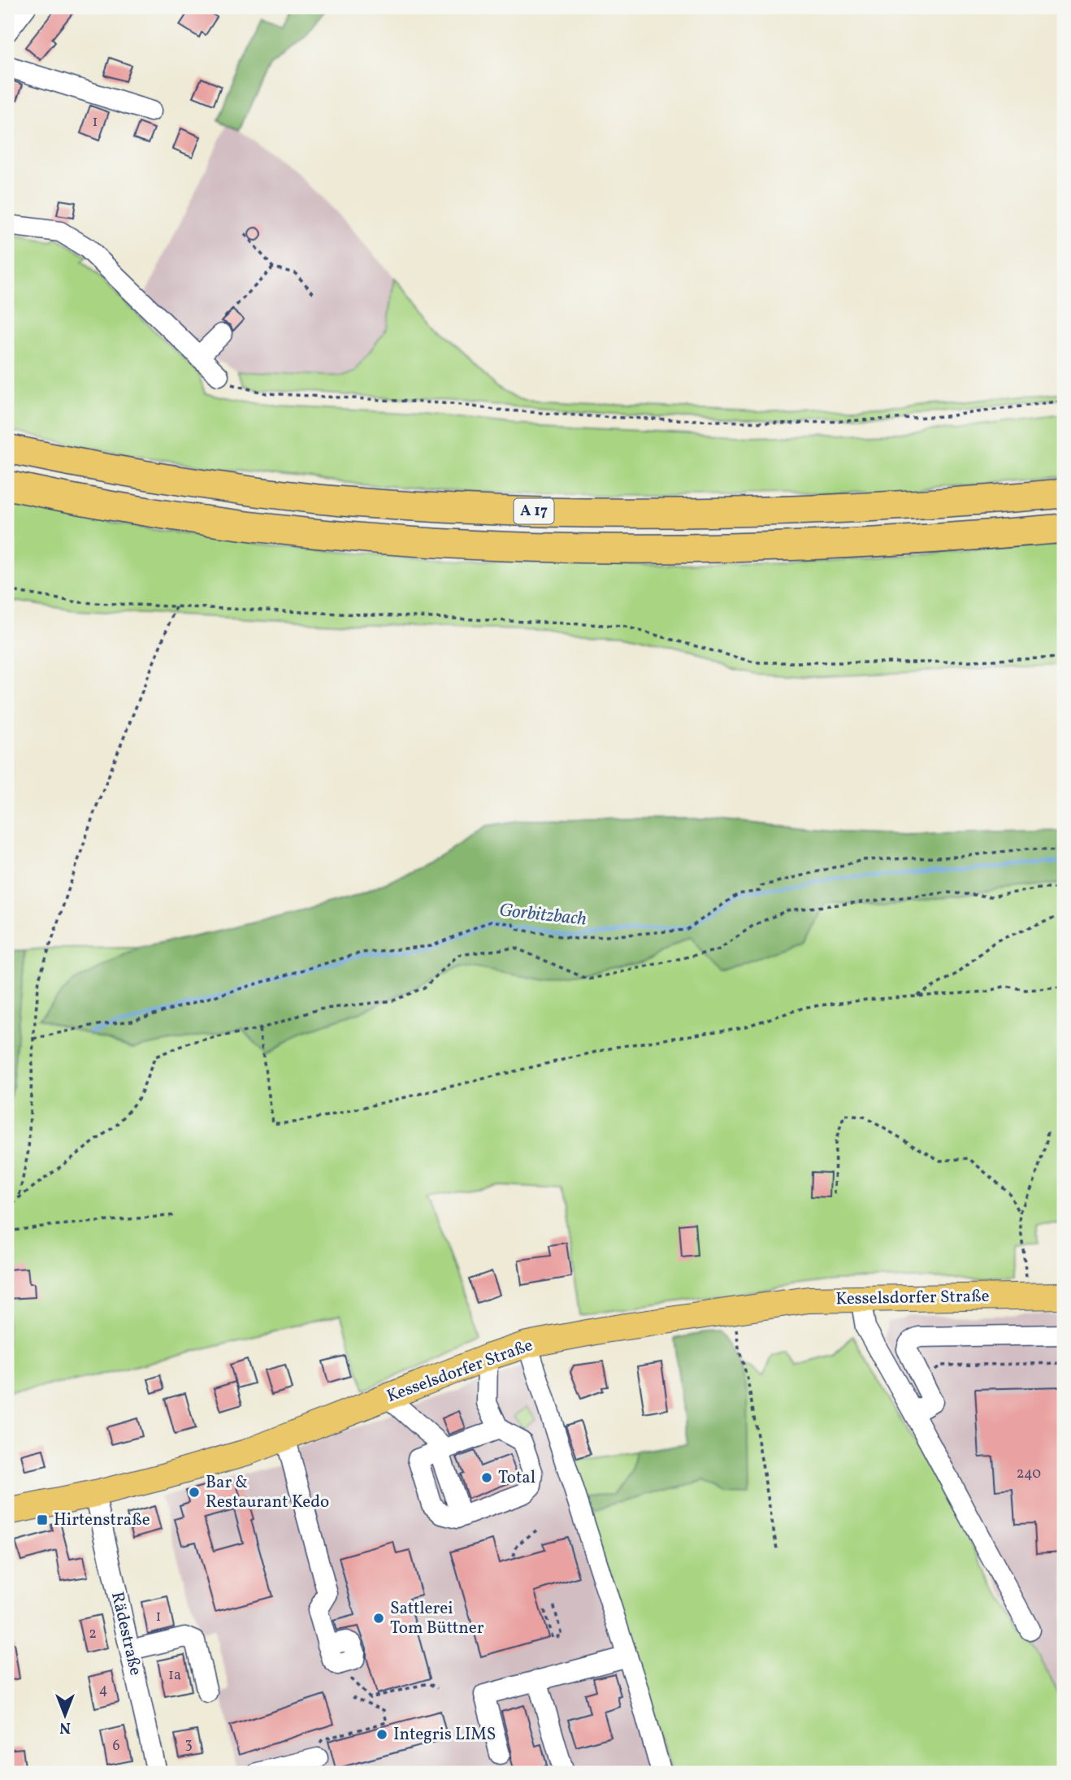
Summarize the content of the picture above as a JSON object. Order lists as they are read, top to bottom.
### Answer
{
  "streets": {
    "highway": ["A 17"],
    "main road": ["Kesselsdorfer Straße"],
    "street": ["Rädestraße"]
  },
  "crossings": [
    ["Kesselsdorfer Straße", "Rädestraße"]
  ],
  "water": ["Gorbitzbach"],
  "places": {
    "other": [
      "Total",
      "Bar & Restaurant Kedo",
      "Sattlerei Tom Büttner",
      "Integris LIMS"
    ],
    "transit": ["Hirtenstraße"]
  },
  "house_numbers": [
    "1",
    "240",
    "1",
    "2",
    "1a",
    "4",
    "3",
    "6"
  ],
  "north": "bottom"
}
